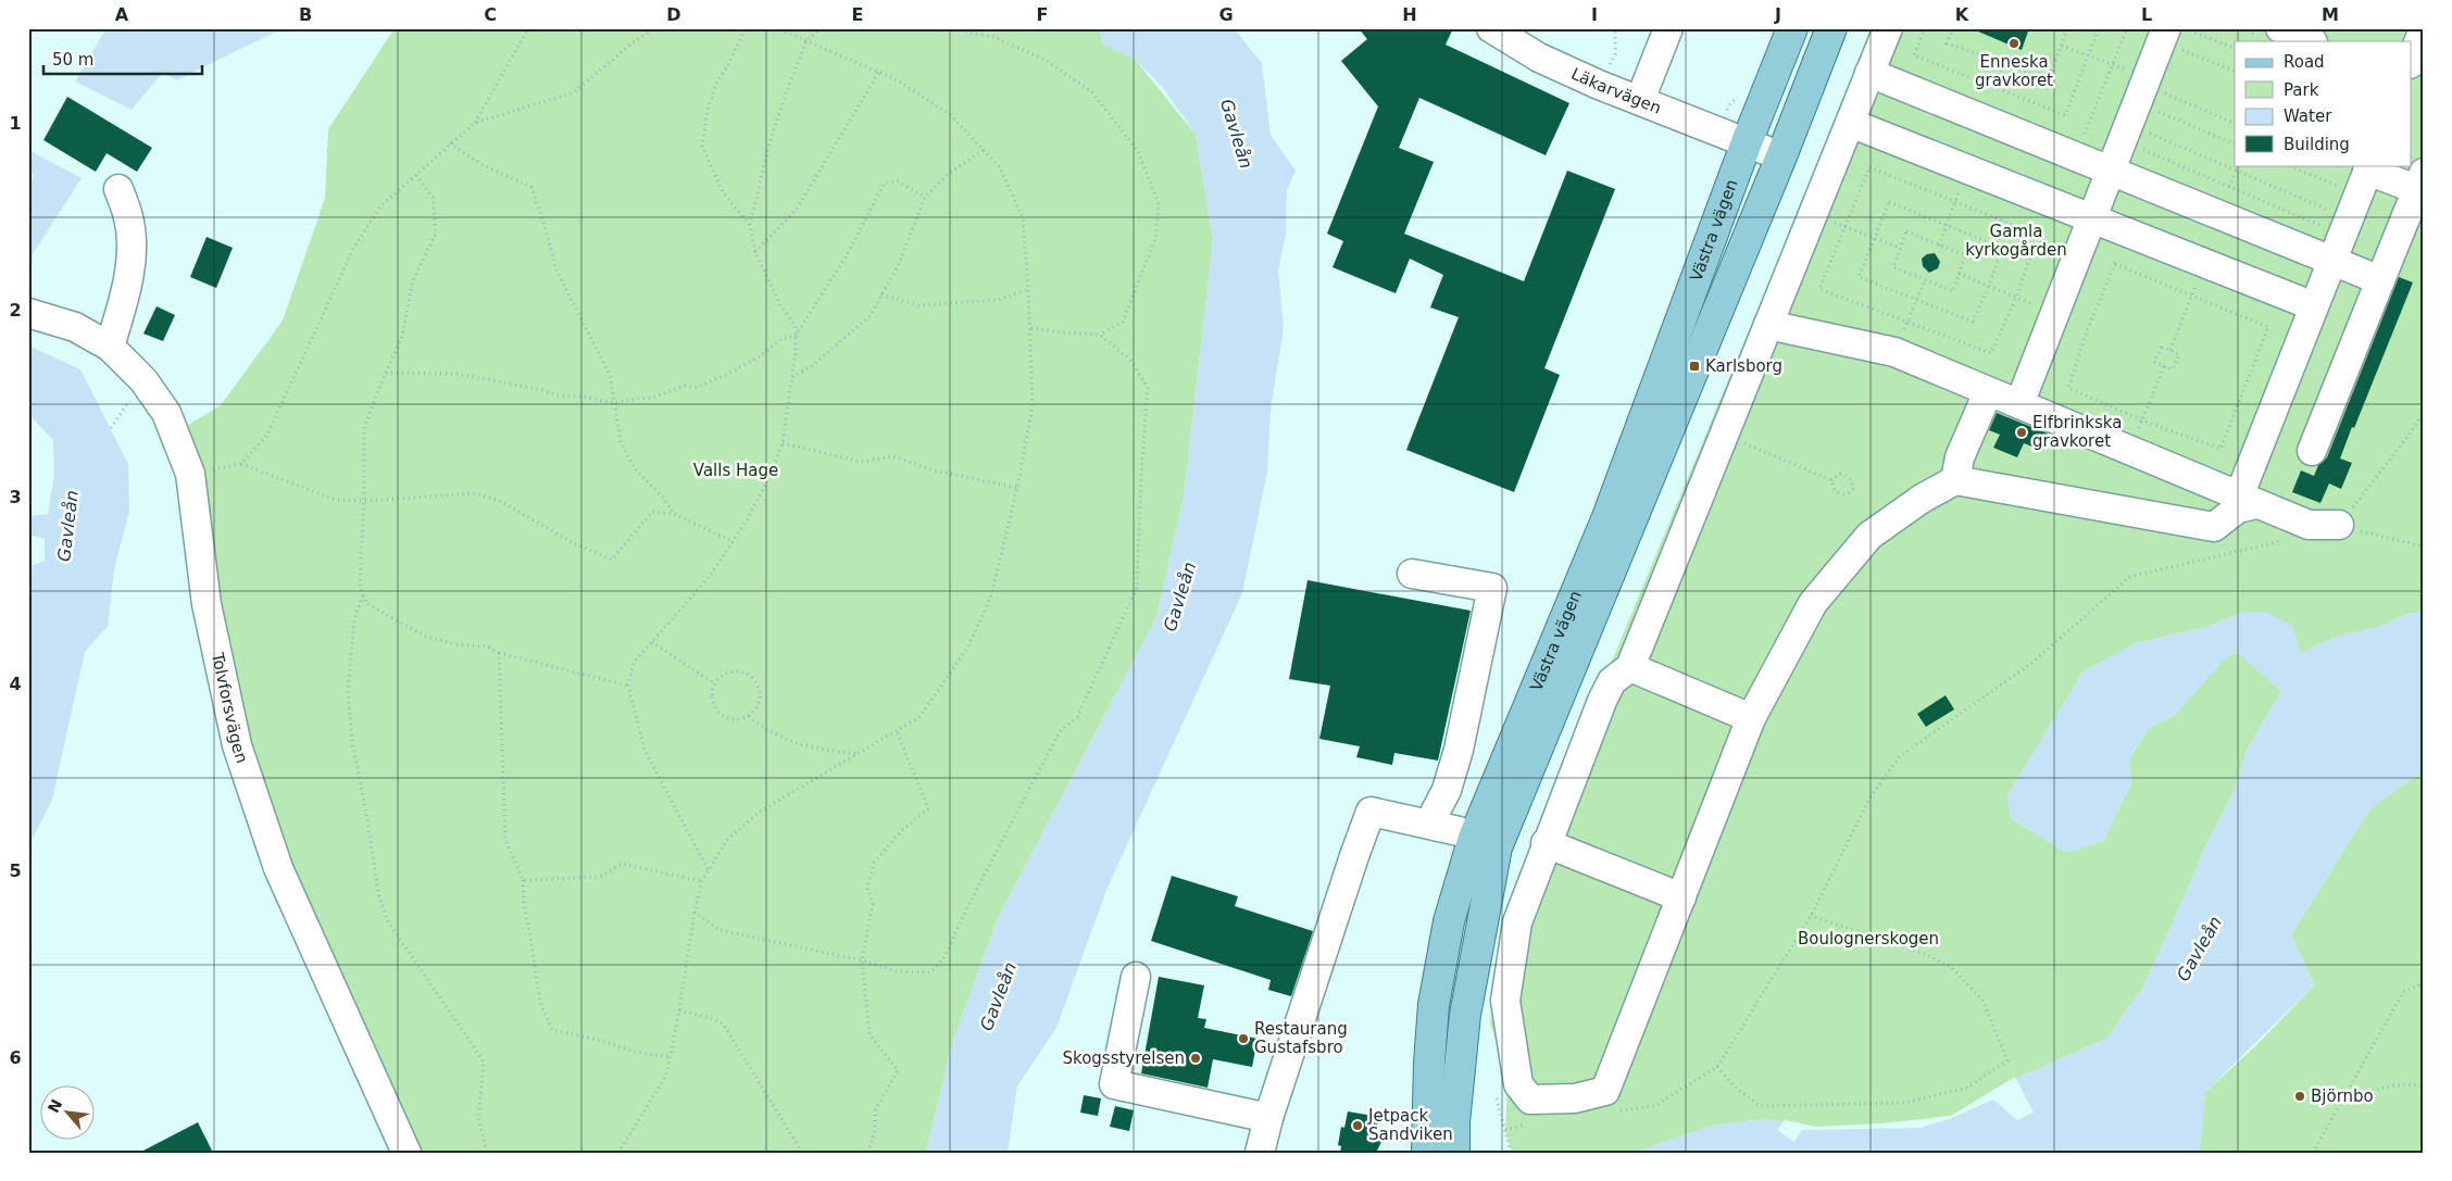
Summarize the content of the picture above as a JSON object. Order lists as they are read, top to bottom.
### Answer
{
  "streets": {
    "main road": ["Västra vägen"],
    "street": ["Läkarvägen", "Tolvforsvägen"]
  },
  "crossings": [
    ["Läkarvägen", "Västra vägen"]
  ],
  "water": ["Gavleån"],
  "parks": ["Gamla kyrkogården", "Valls Hage", "Boulognerskogen"],
  "places": {
    "other": [
      "Enneska gravkoret",
      "Elfbrinkska gravkoret",
      "Restaurang Gustafsbro",
      "Skogsstyrelsen",
      "Björnbo",
      "Jetpack Sandviken"
    ],
    "transit": ["Karlsborg"]
  },
  "legend": [
    "Road",
    "Park",
    "Water",
    "Building"
  ],
  "scale_bar": "50 m",
  "north": "top left",
  "grid": {
    "columns": [
      "A",
      "B",
      "C",
      "D",
      "E",
      "F",
      "G",
      "H",
      "I",
      "J",
      "K",
      "L",
      "M"
    ],
    "rows": [
      "1",
      "2",
      "3",
      "4",
      "5",
      "6"
    ]
  }
}
